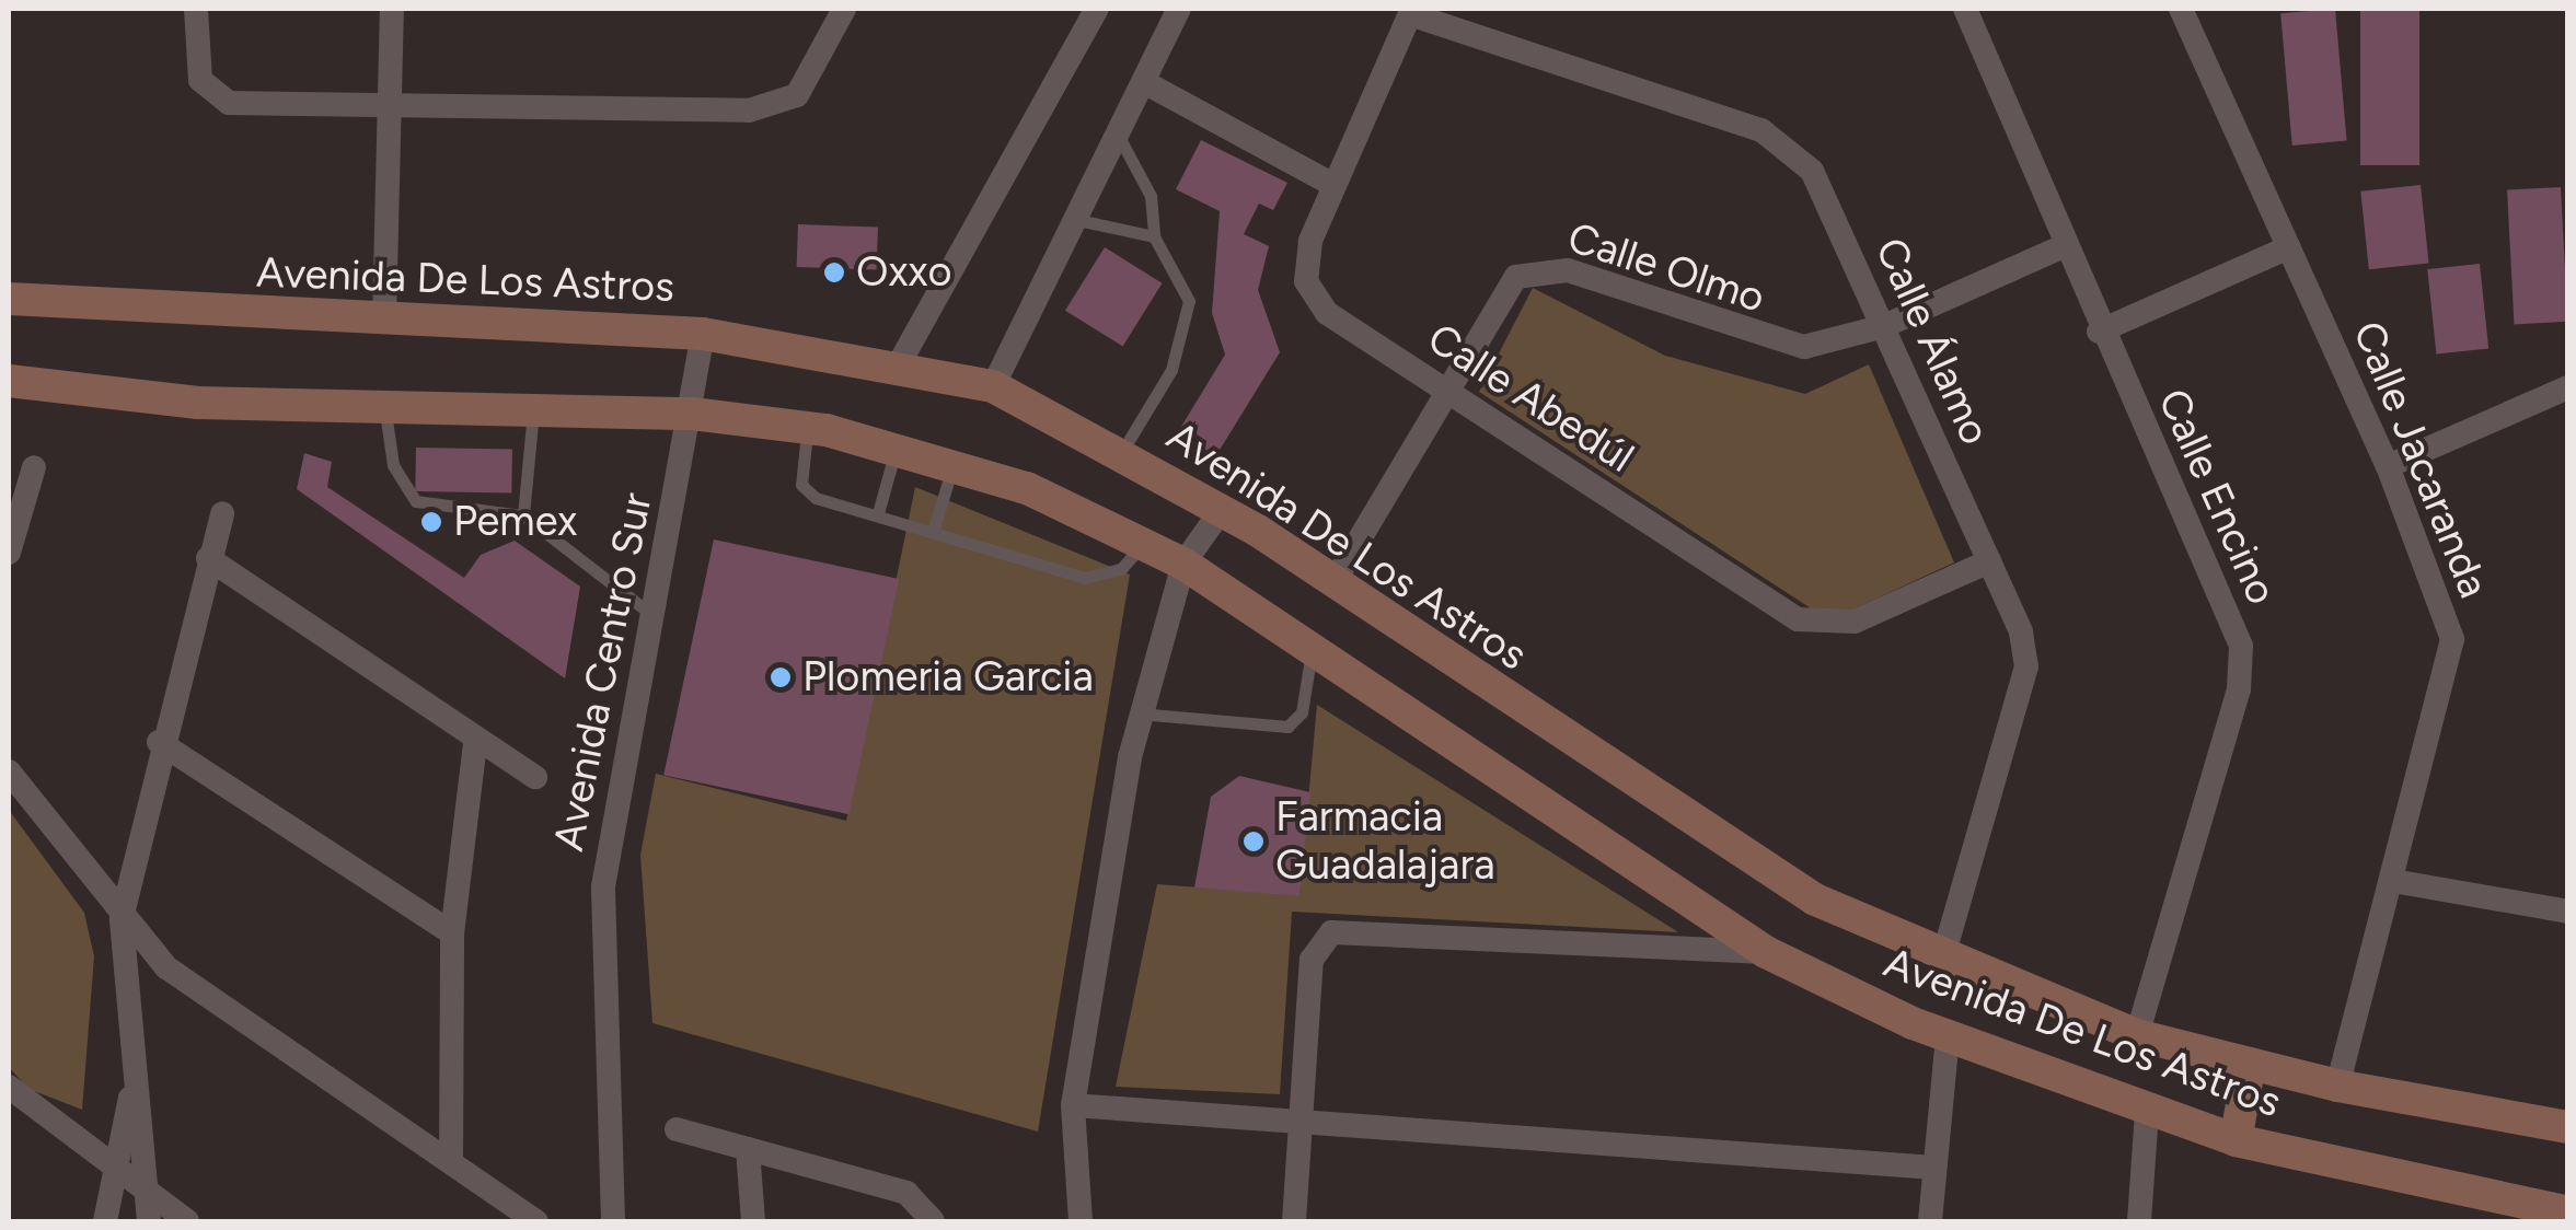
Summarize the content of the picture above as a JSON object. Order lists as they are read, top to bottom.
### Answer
{
  "streets": {
    "main road": ["Avenida De Los Astros"],
    "street": [
      "Calle Olmo",
      "Calle Álamo",
      "Calle Abedúl",
      "Calle Jacaranda",
      "Calle Encino",
      "Avenida Centro Sur"
    ]
  },
  "crossings": [
    ["Calle Olmo", "Avenida De Los Astros"],
    ["Calle Olmo", "Calle Álamo"],
    ["Calle Olmo", "Calle Abedúl"],
    ["Calle Olmo", "Calle Encino"],
    ["Avenida De Los Astros", "Calle Álamo"],
    ["Avenida De Los Astros", "Calle Jacaranda"],
    ["Avenida De Los Astros", "Calle Encino"],
    ["Avenida De Los Astros", "Avenida Centro Sur"],
    ["Calle Álamo", "Calle Abedúl"]
  ],
  "places": [
    "Oxxo",
    "Pemex",
    "Plomeria Garcia",
    "Farmacia Guadalajara"
  ]
}
